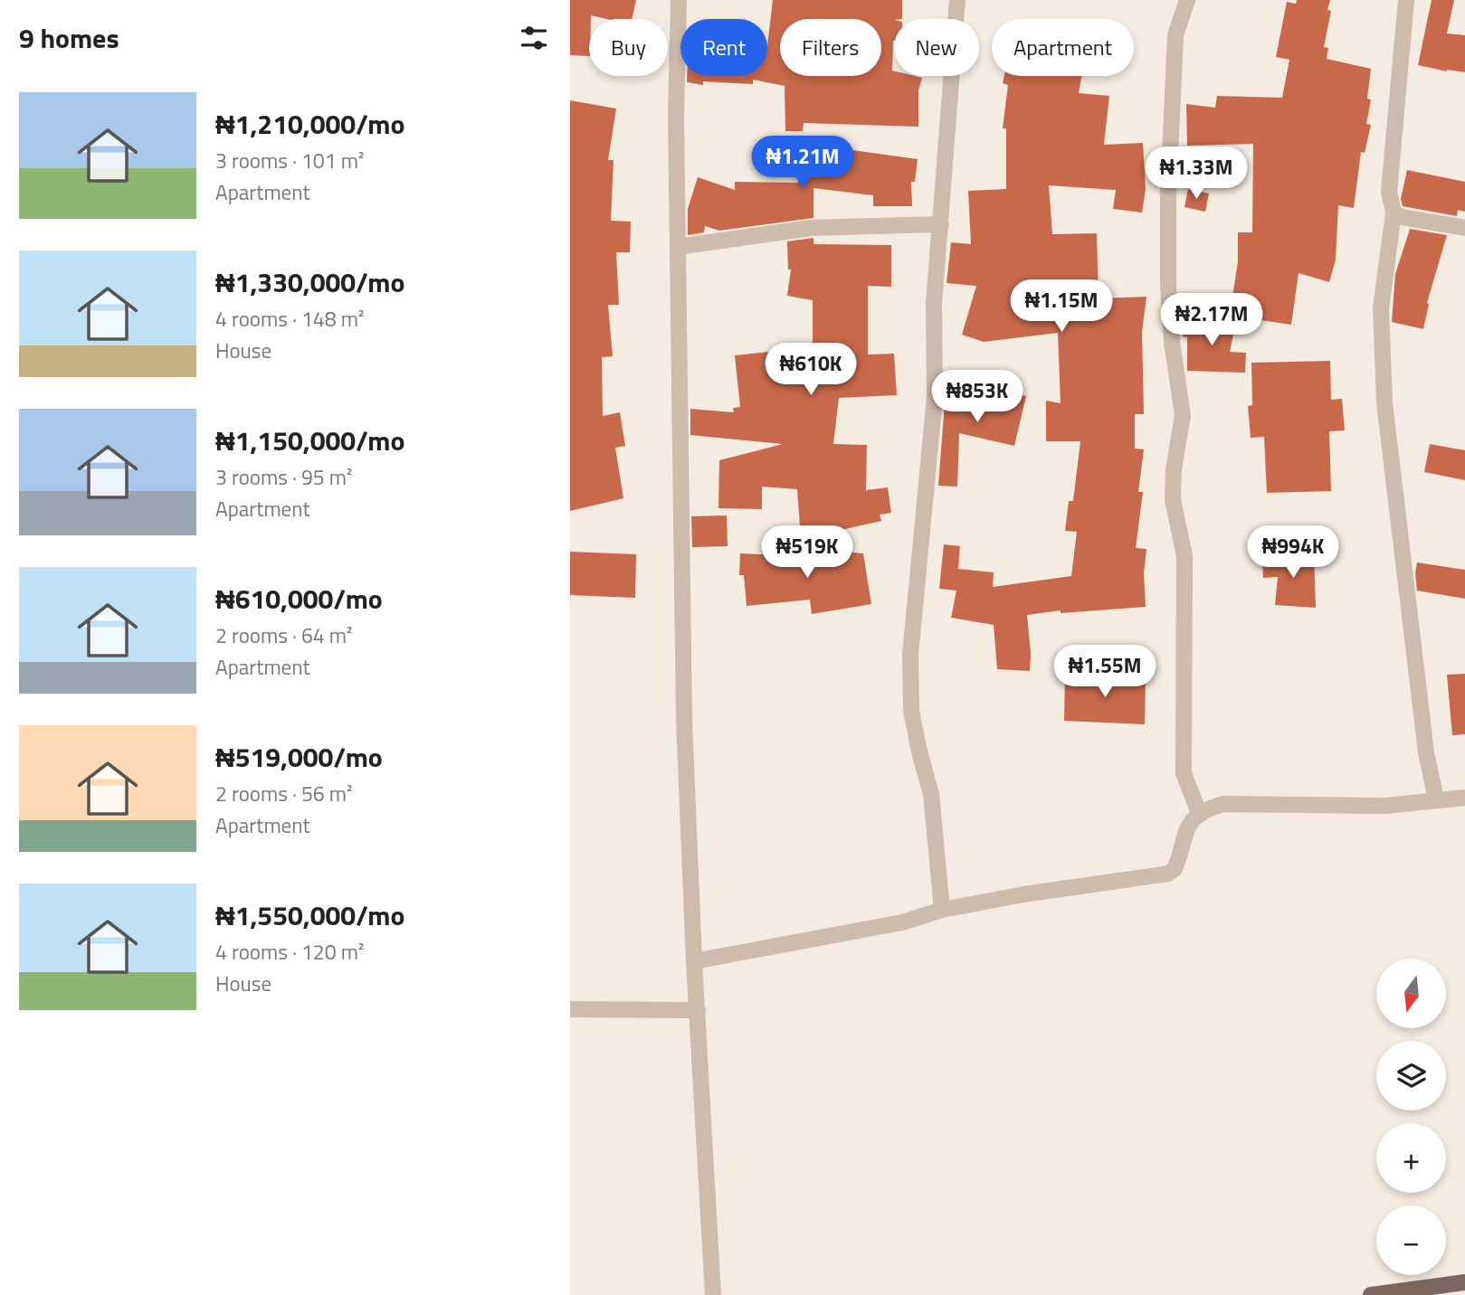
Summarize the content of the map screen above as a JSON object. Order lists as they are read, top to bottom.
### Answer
{
  "north": "bottom",
  "page": {
    "heading": "9 homes",
    "chip": [
      "Buy",
      "Rent",
      "Filters",
      "New",
      "Apartment"
    ],
    "list": [
      {
        "name": "₦1,210,000/mo",
        "note": "3 rooms · 101 m² · Apartment"
      },
      {
        "name": "₦1,330,000/mo",
        "note": "4 rooms · 148 m² · House"
      },
      {
        "name": "₦1,150,000/mo",
        "note": "3 rooms · 95 m² · Apartment"
      },
      {
        "name": "₦610,000/mo",
        "note": "2 rooms · 64 m² · Apartment"
      },
      {
        "name": "₦519,000/mo",
        "note": "2 rooms · 56 m² · Apartment"
      },
      {
        "name": "₦1,550,000/mo",
        "note": "4 rooms · 120 m² · House"
      }
    ],
    "price": [
      "₦1.21M",
      "₦1.33M",
      "₦1.15M",
      "₦2.17M",
      "₦610K",
      "₦853K",
      "₦519K",
      "₦994K",
      "₦1.55M"
    ],
    "map_buttons": ["+", "−"]
  }
}
